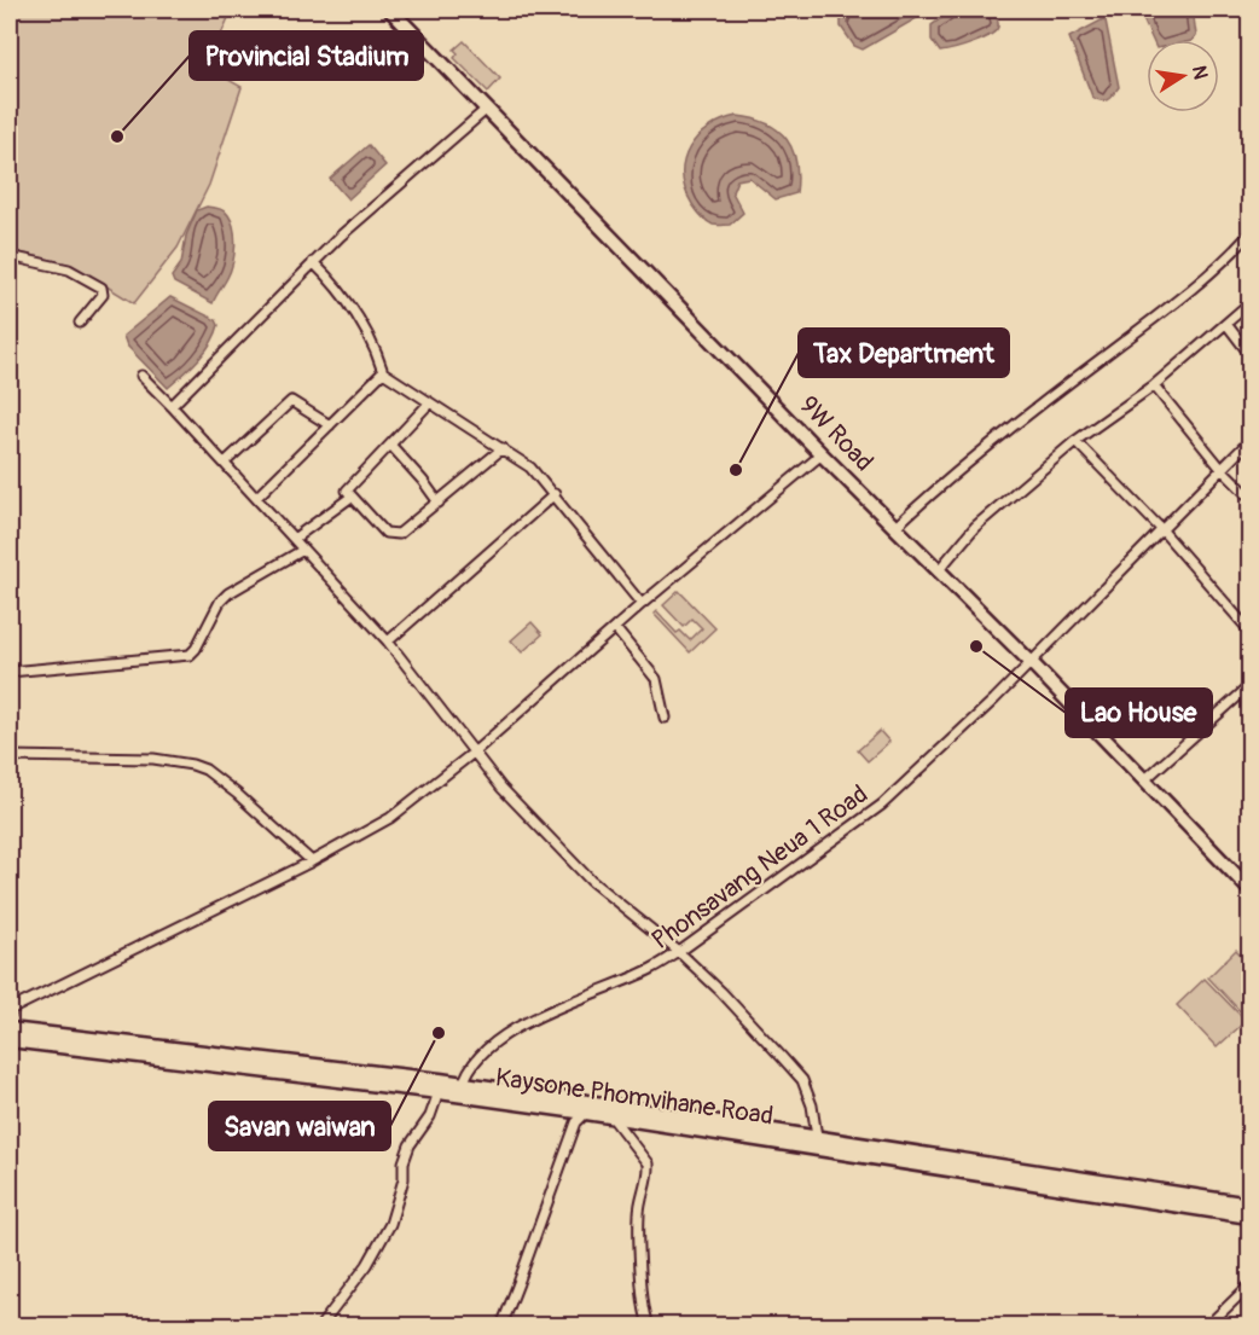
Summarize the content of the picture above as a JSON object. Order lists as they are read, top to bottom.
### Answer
{
  "streets": {
    "main road": ["9W Road", "Kaysone Phomvihane Road"],
    "street": ["Phonsavang Neua 1 Road"]
  },
  "crossings": [
    ["9W Road", "Phonsavang Neua 1 Road"],
    ["Phonsavang Neua 1 Road", "Kaysone Phomvihane Road"]
  ],
  "places": [
    "Provincial Stadium",
    "Tax Department",
    "Lao House",
    "Savan waiwan"
  ],
  "north": "right"
}
